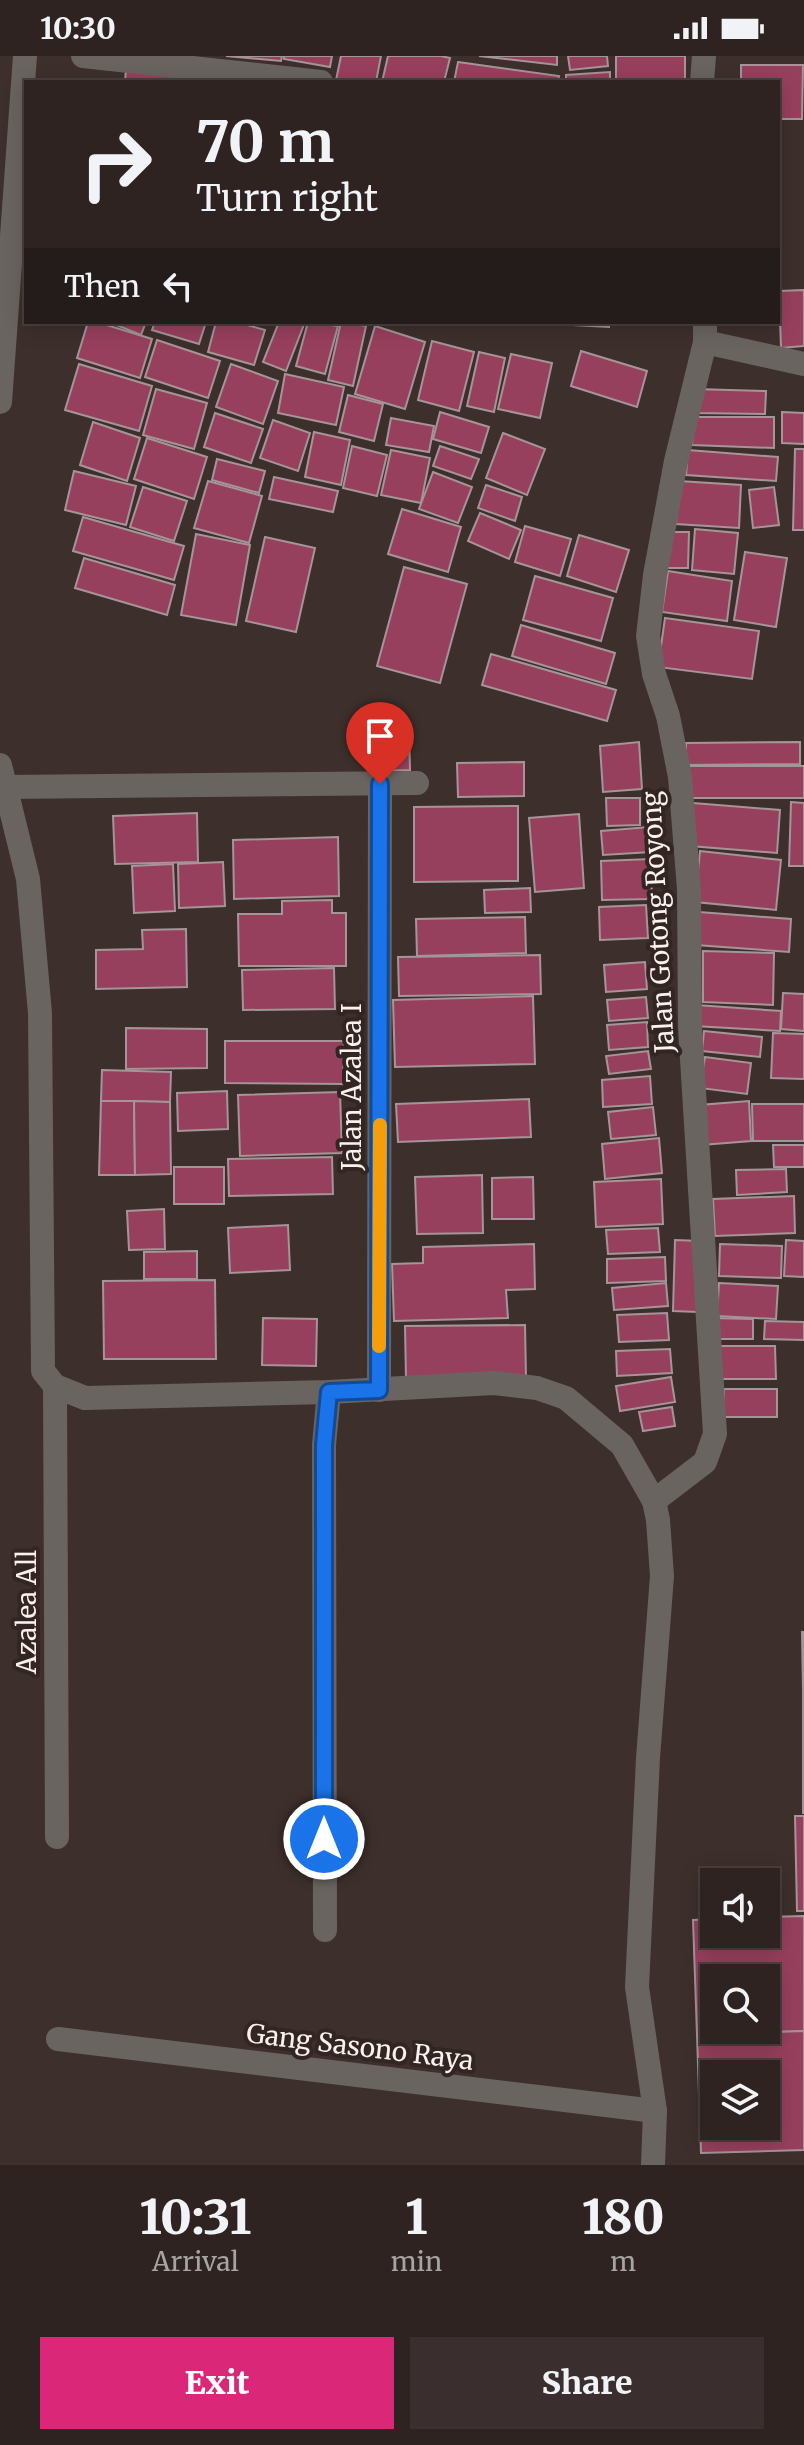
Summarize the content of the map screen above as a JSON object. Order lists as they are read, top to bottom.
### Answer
{
  "streets": {
    "street": [
      "Jalan Gotong Royong",
      "Jalan Azalea I",
      "Azalea All",
      "Gang Sasono Raya"
    ]
  },
  "page": {
    "status": "10:30",
    "turn": ["70 m", "Turn right"],
    "then": "Then",
    "eta": [
      "10:31",
      "Arrival",
      "1",
      "min",
      "180",
      "m"
    ],
    "buttons": ["Exit", "Share"]
  }
}
